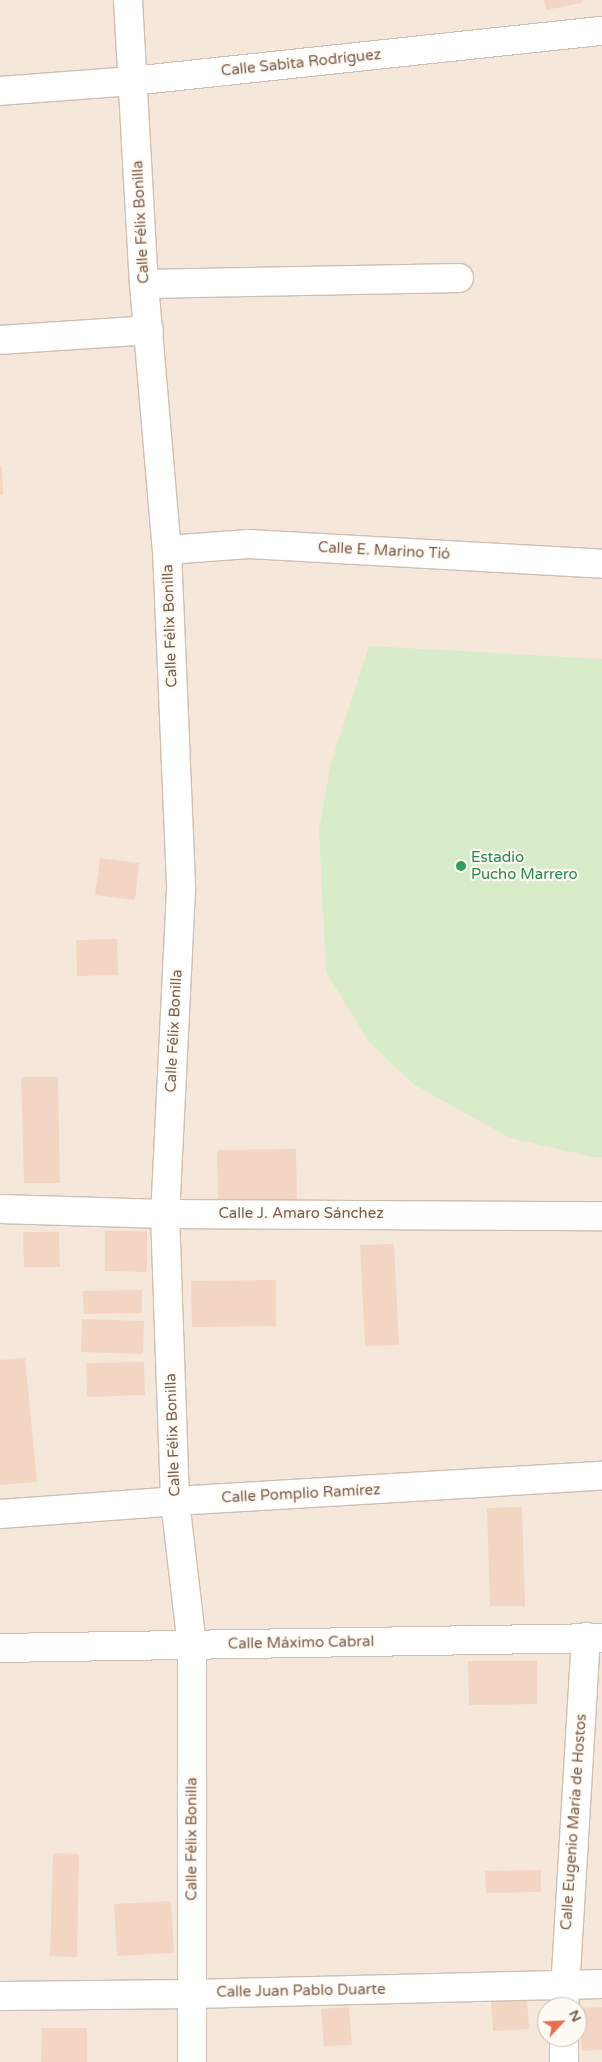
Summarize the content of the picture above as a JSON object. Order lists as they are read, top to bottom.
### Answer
{
  "streets": {
    "street": [
      "Calle Sabita Rodríguez",
      "Calle Félix Bonilla",
      "Calle E. Marino Tió",
      "Calle J. Amaro Sánchez",
      "Calle Pomplio Ramírez",
      "Calle Máximo Cabral",
      "Calle Eugenio María de Hostos",
      "Calle Juan Pablo Duarte"
    ]
  },
  "crossings": [
    ["Calle Sabita Rodríguez", "Calle Félix Bonilla"],
    ["Calle Félix Bonilla", "Calle E. Marino Tió"],
    ["Calle Félix Bonilla", "Calle J. Amaro Sánchez"],
    ["Calle Félix Bonilla", "Calle Pomplio Ramírez"],
    ["Calle Félix Bonilla", "Calle Máximo Cabral"],
    ["Calle Félix Bonilla", "Calle Juan Pablo Duarte"],
    ["Calle Máximo Cabral", "Calle Eugenio María de Hostos"],
    ["Calle Eugenio María de Hostos", "Calle Juan Pablo Duarte"]
  ],
  "places": ["Estadio Pucho Marrero"],
  "north": "top right"
}
